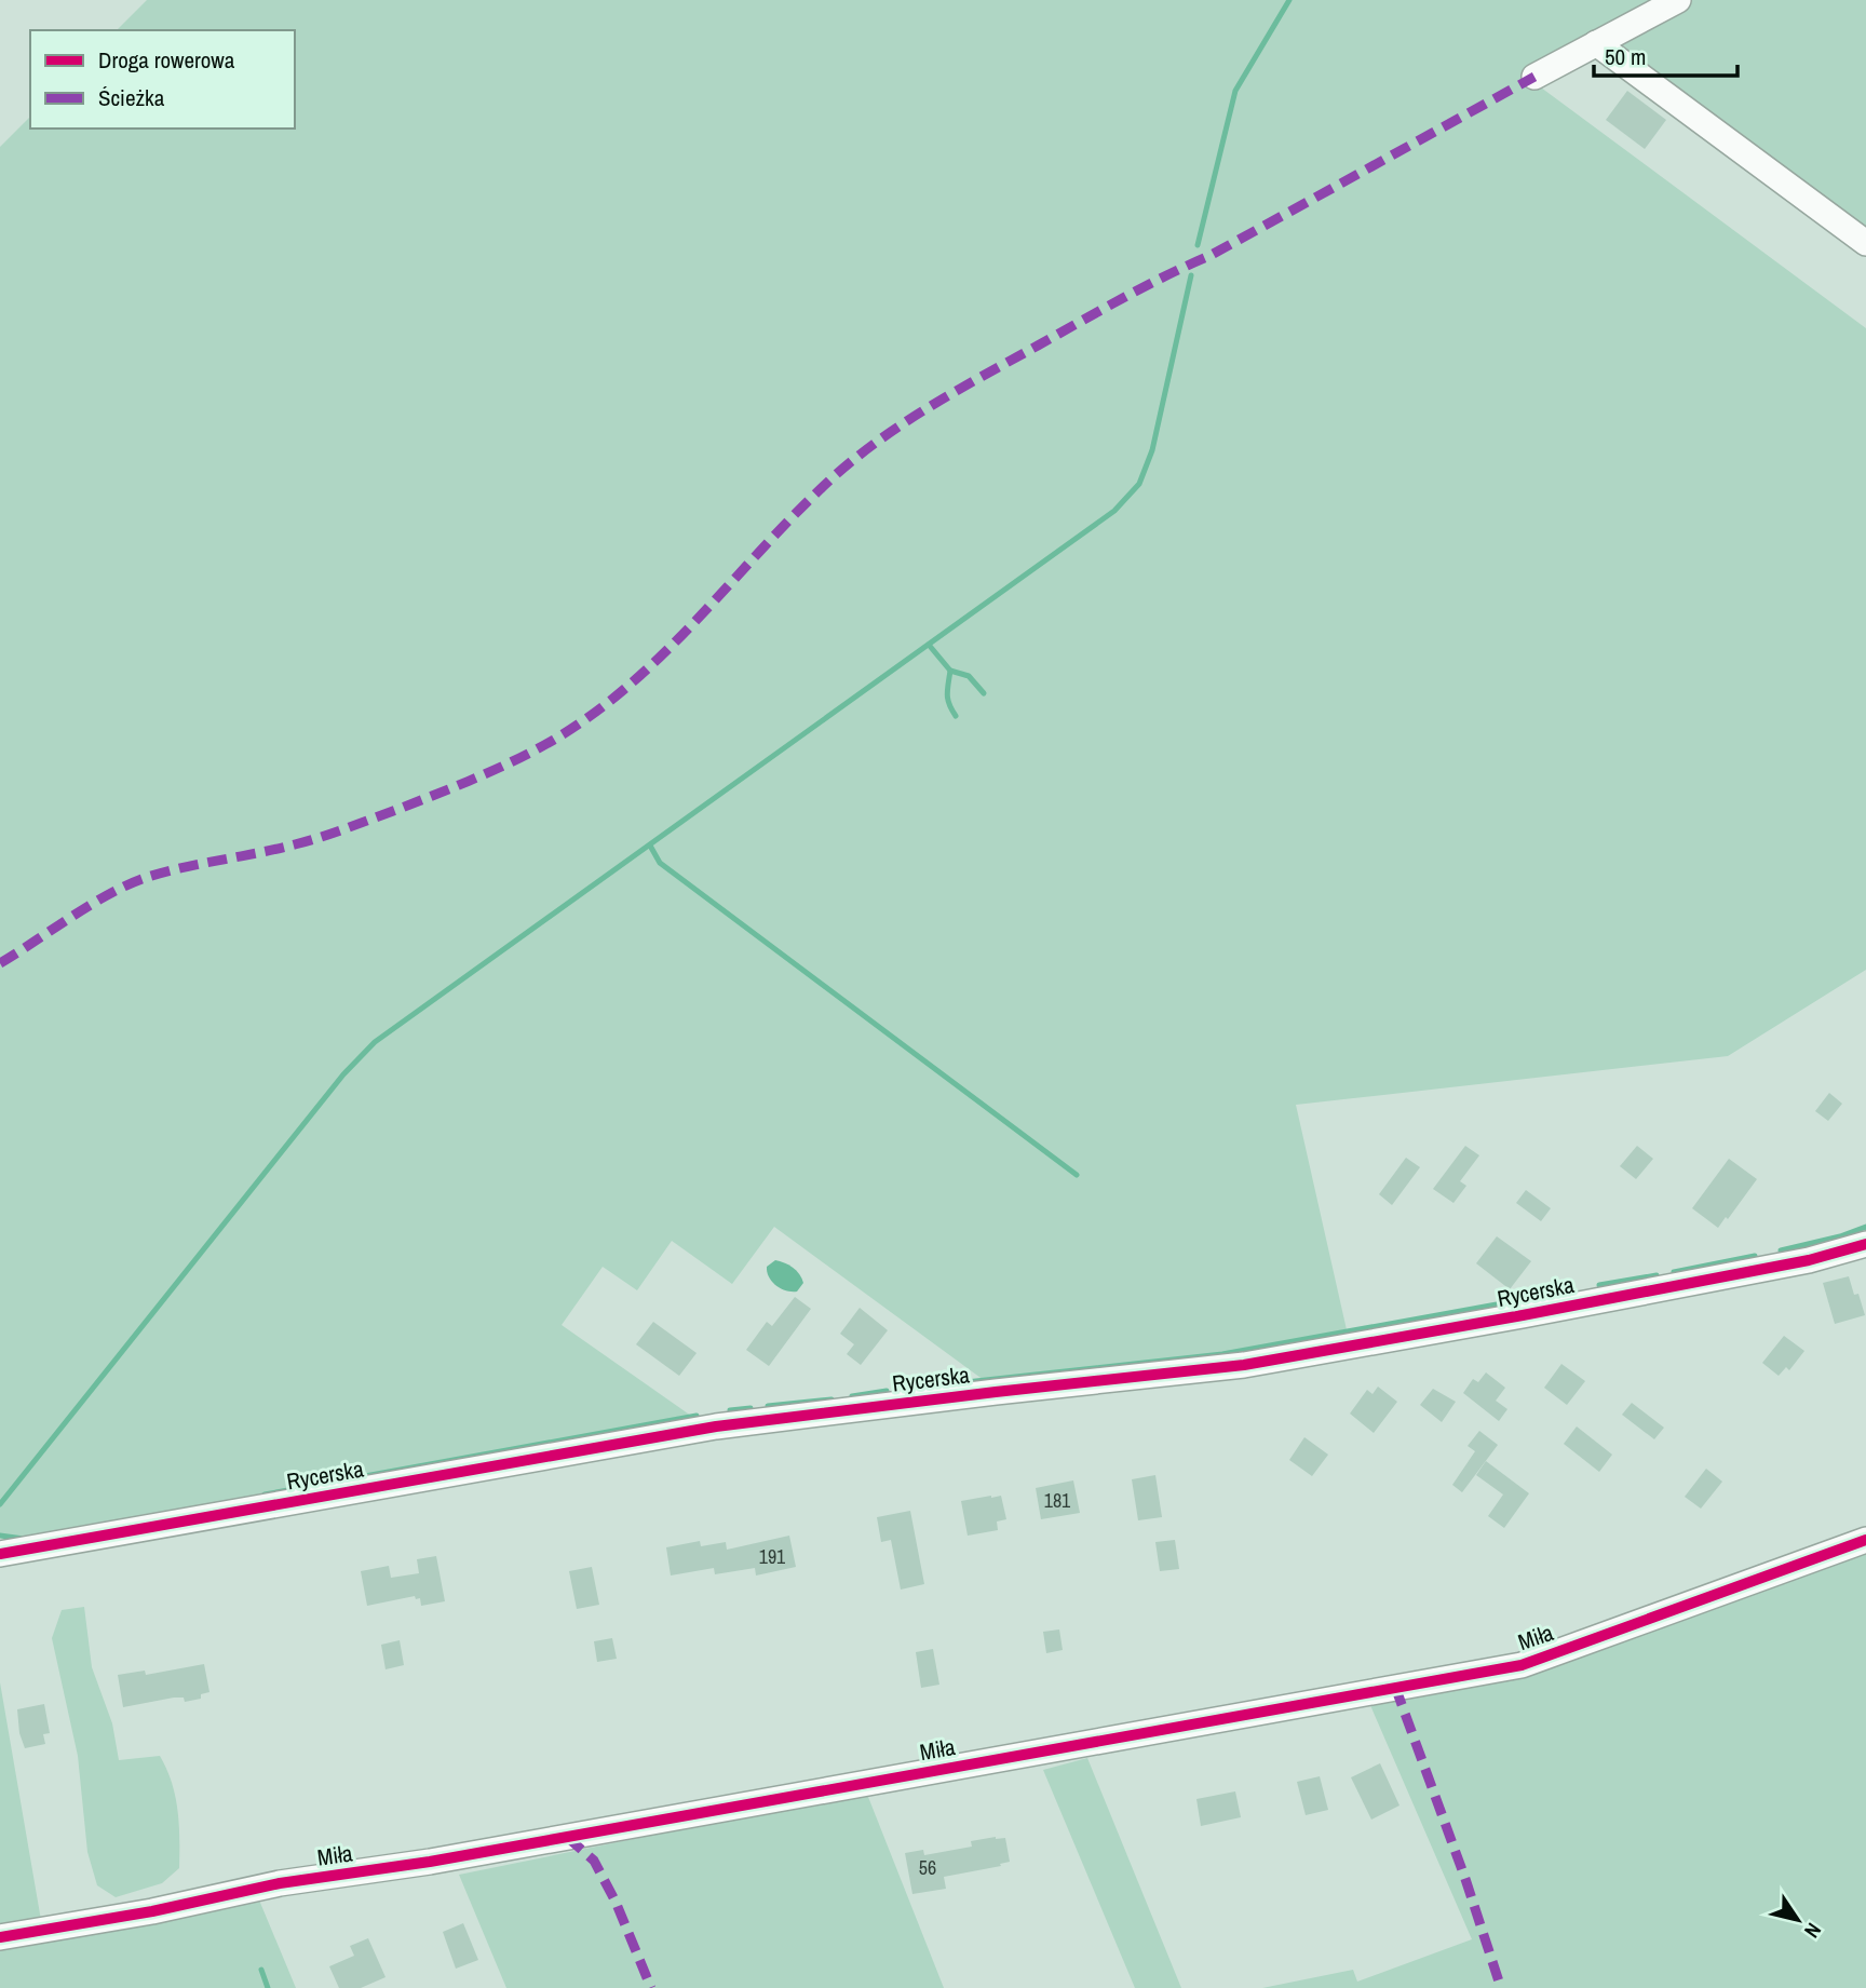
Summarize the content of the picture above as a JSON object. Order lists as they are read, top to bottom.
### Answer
{
  "streets": {
    "street": ["Rycerska", "Miła"]
  },
  "house_numbers": ["181", "191", "56"],
  "legend": ["Droga rowerowa", "Ścieżka"],
  "scale_bar": "50 m",
  "north": "bottom right"
}
